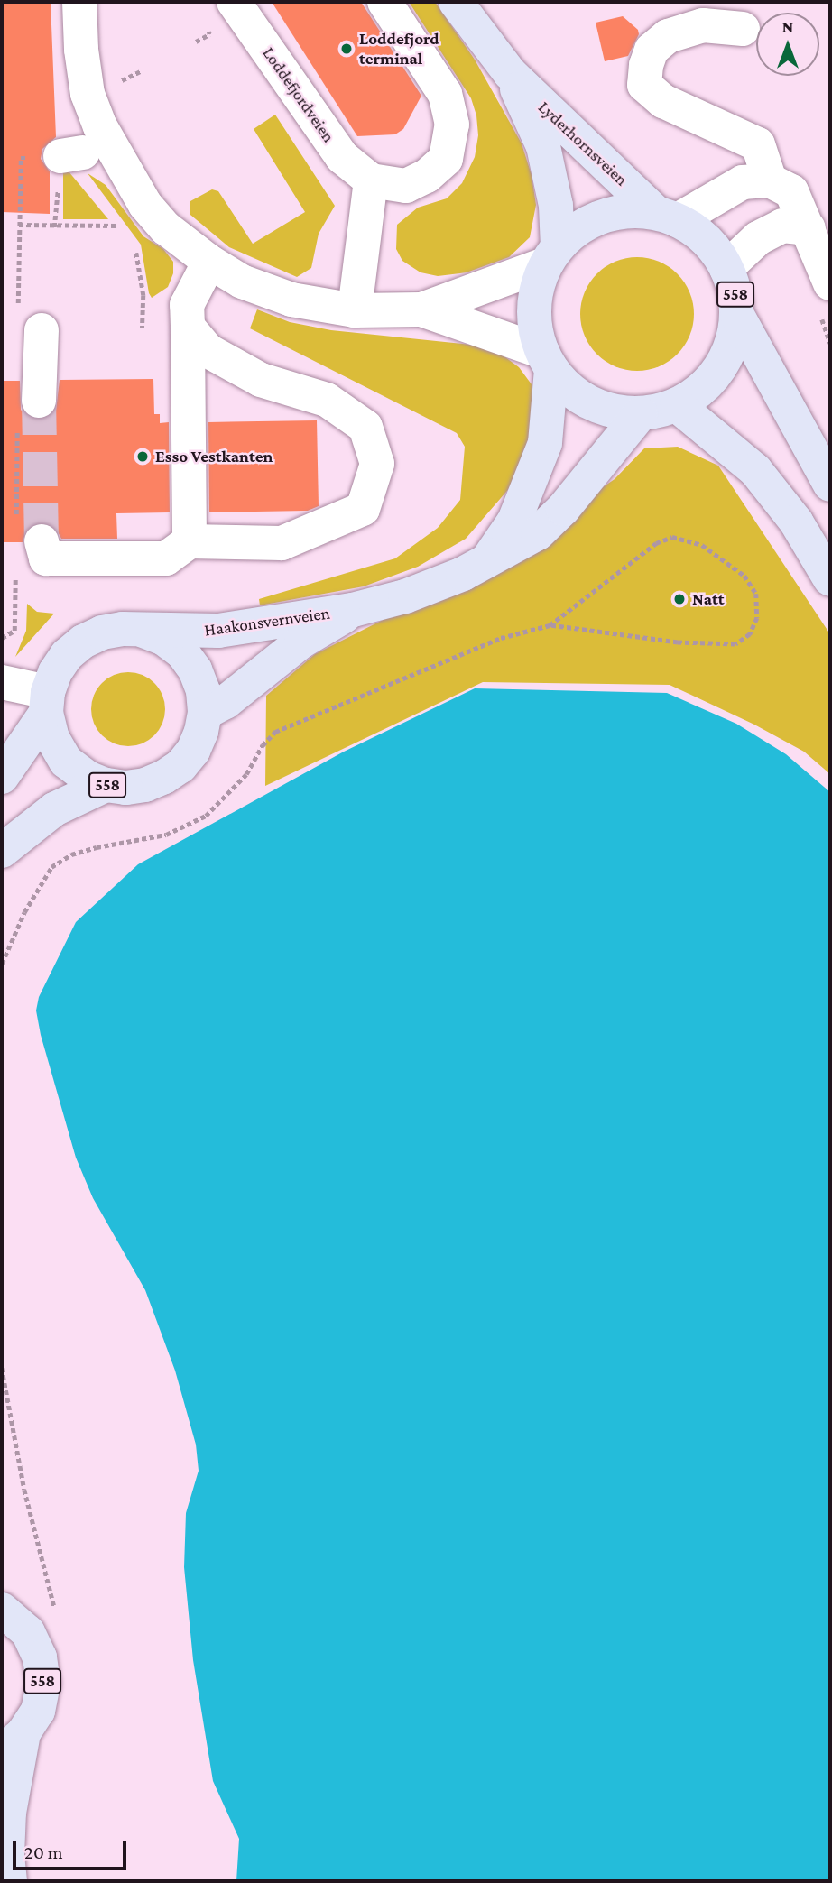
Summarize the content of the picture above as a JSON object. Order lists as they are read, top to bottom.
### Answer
{
  "streets": {
    "main road": ["Lyderhornsveien", "558", "Haakonsvernveien"],
    "street": ["Loddefjordveien"]
  },
  "crossings": [
    ["Lyderhornsveien", "558"],
    ["Lyderhornsveien", "Haakonsvernveien"],
    ["558", "Haakonsvernveien"]
  ],
  "places": ["Loddefjord terminal", "Esso Vestkanten", "Natt"],
  "scale_bar": "20 m",
  "north": "top"
}
